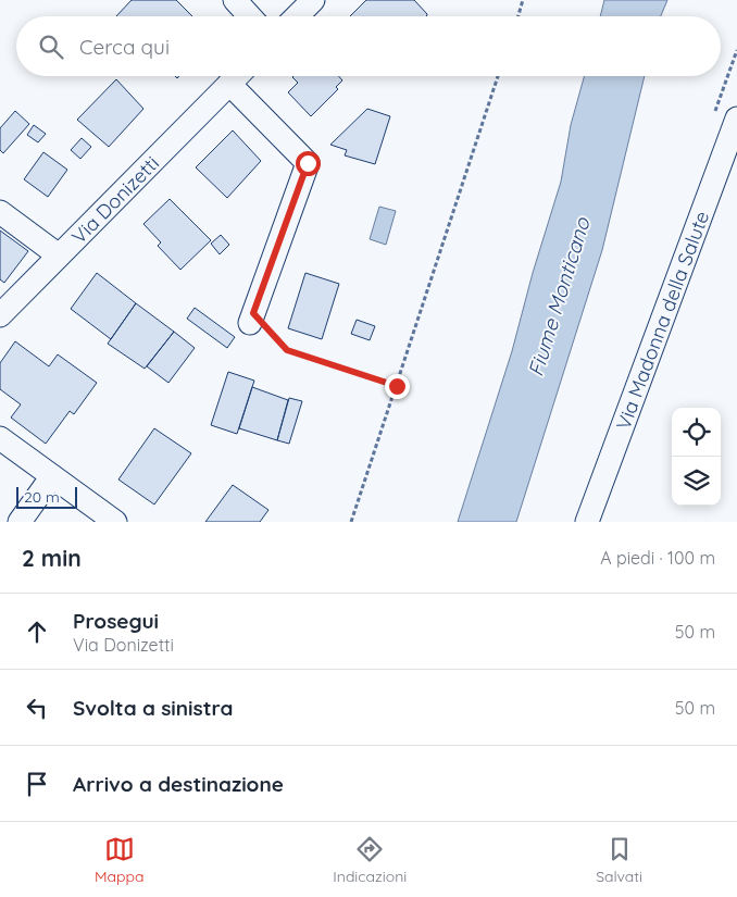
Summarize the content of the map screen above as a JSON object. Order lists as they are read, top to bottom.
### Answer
{
  "streets": {
    "street": ["Via Donizetti", "Via Madonna della Salute"]
  },
  "water": ["Fiume Monticano"],
  "scale_bar": "20 m",
  "page": {
    "search": "Cerca qui",
    "scale": "20 m",
    "heading": ["2 min", "A piedi · 100 m"],
    "list": [
      ["Prosegui", "Via Donizetti", "50 m"],
      ["Svolta a sinistra", "50 m"],
      "Arrivo a destinazione"
    ],
    "nav": ["Mappa", "Indicazioni", "Salvati"]
  }
}
